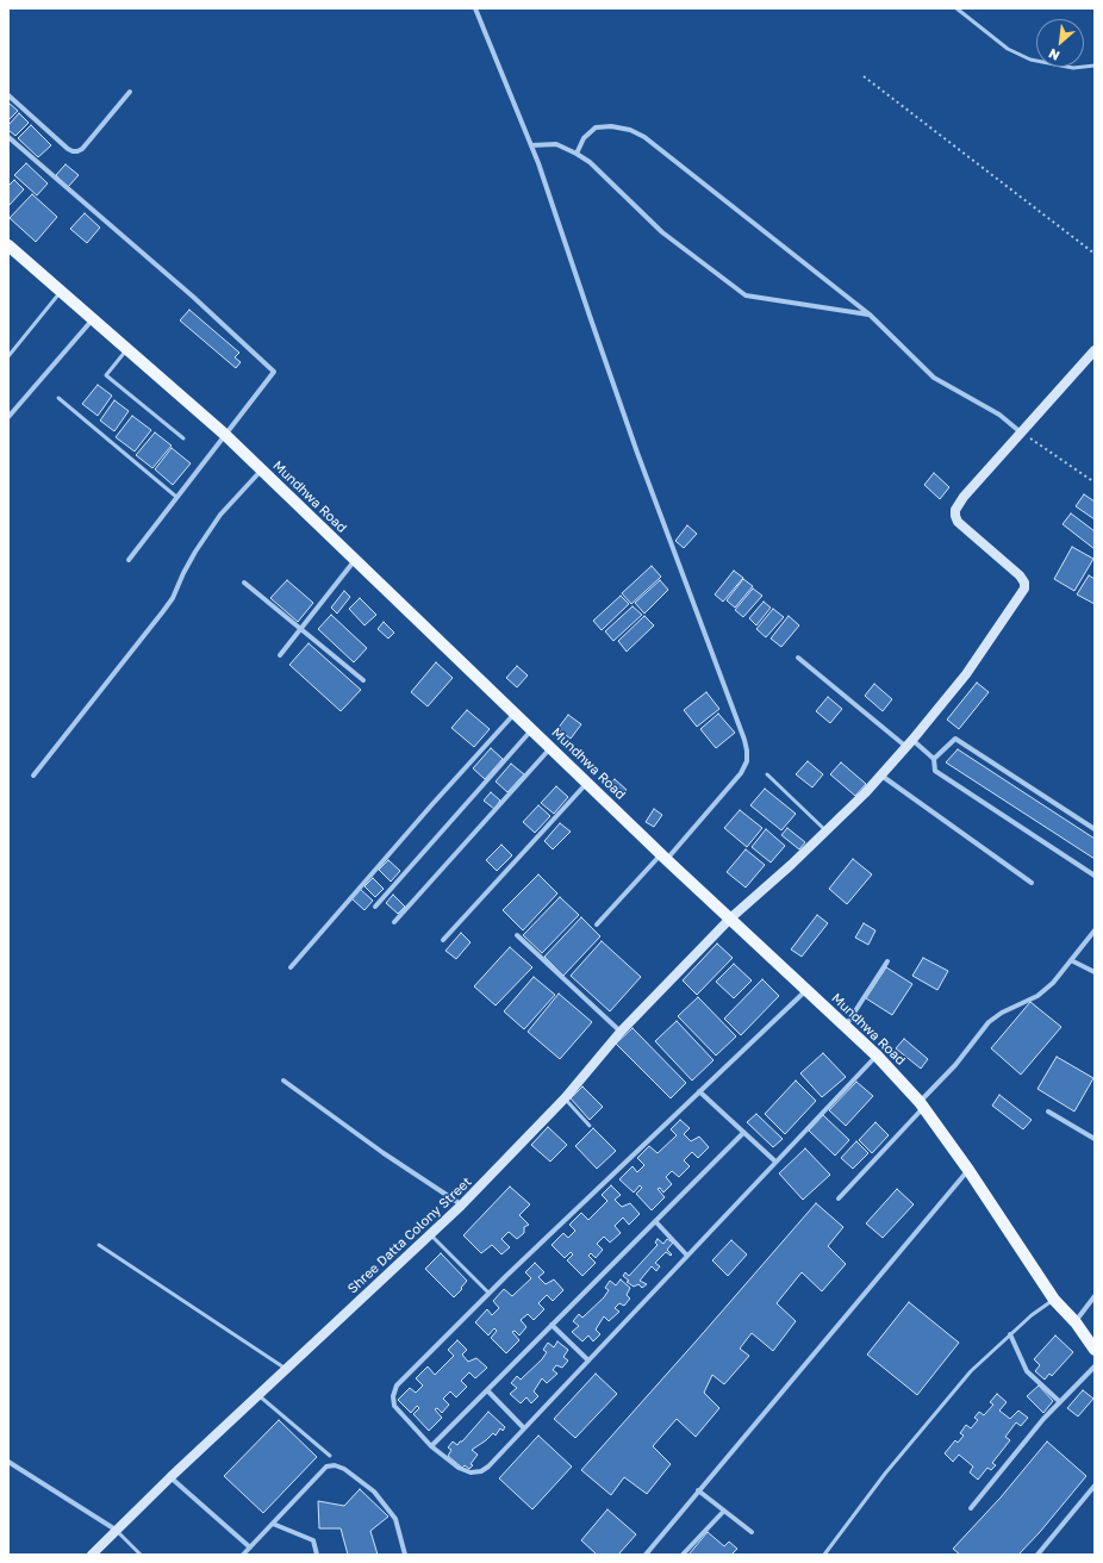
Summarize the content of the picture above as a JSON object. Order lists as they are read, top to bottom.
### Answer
{
  "streets": {
    "main road": ["Mundhwa Road"],
    "street": ["Shree Datta Colony Street"]
  },
  "crossings": [
    ["Mundhwa Road", "Shree Datta Colony Street"]
  ],
  "north": "bottom left"
}
